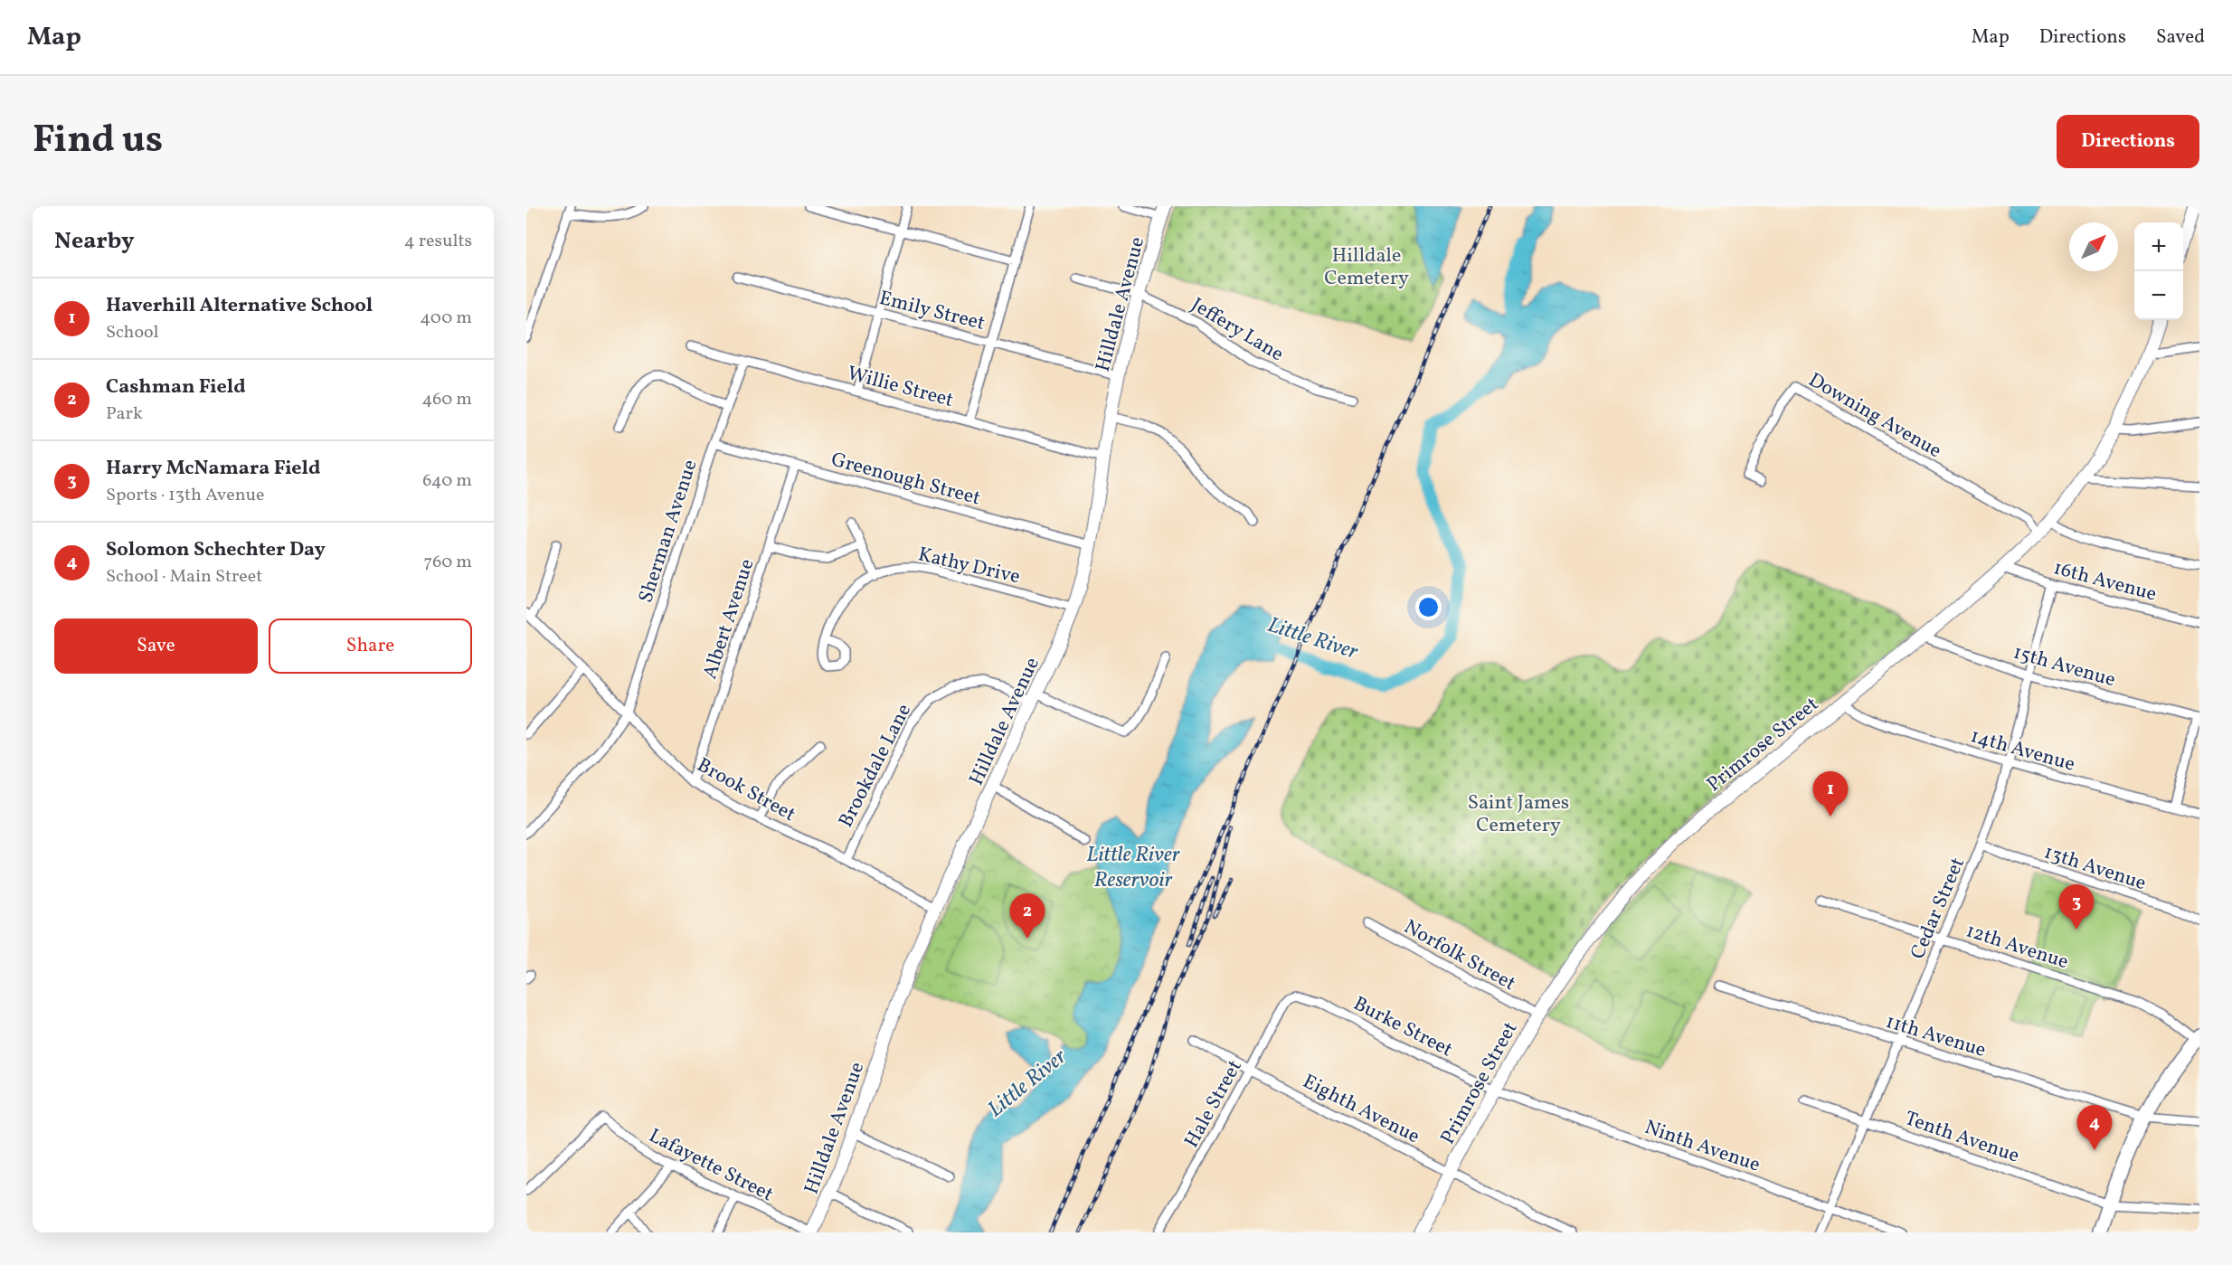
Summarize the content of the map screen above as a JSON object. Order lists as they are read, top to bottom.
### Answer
{
  "streets": {
    "main road": ["Hilldale Avenue", "Primrose Street"],
    "street": [
      "Emily Street",
      "Jeffery Lane",
      "Willie Street",
      "Downing Avenue",
      "Greenough Street",
      "Sherman Avenue",
      "Kathy Drive",
      "16th Avenue",
      "Albert Avenue",
      "15th Avenue",
      "14th Avenue",
      "Brookdale Lane",
      "Brook Street",
      "13th Avenue",
      "Cedar Street",
      "12th Avenue",
      "Norfolk Street",
      "Burke Street",
      "11th Avenue",
      "Hale Street",
      "Eighth Avenue",
      "Tenth Avenue",
      "Ninth Avenue",
      "Lafayette Street"
    ]
  },
  "crossings": [
    ["Hilldale Avenue", "Emily Street"],
    ["Hilldale Avenue", "Jeffery Lane"],
    ["Hilldale Avenue", "Willie Street"],
    ["Hilldale Avenue", "Greenough Street"],
    ["Hilldale Avenue", "Kathy Drive"],
    ["Hilldale Avenue", "Brookdale Lane"],
    ["Hilldale Avenue", "Brook Street"],
    ["Hilldale Avenue", "Lafayette Street"],
    ["Willie Street", "Sherman Avenue"],
    ["Downing Avenue", "Primrose Street"],
    ["Greenough Street", "Sherman Avenue"],
    ["Greenough Street", "Albert Avenue"],
    ["Sherman Avenue", "Brook Street"],
    ["16th Avenue", "Primrose Street"],
    ["16th Avenue", "Cedar Street"],
    ["Albert Avenue", "Brook Street"],
    ["15th Avenue", "Primrose Street"],
    ["15th Avenue", "Cedar Street"],
    ["Primrose Street", "14th Avenue"],
    ["Primrose Street", "Norfolk Street"],
    ["Primrose Street", "Burke Street"],
    ["Primrose Street", "Eighth Avenue"],
    ["Primrose Street", "Ninth Avenue"],
    ["14th Avenue", "Cedar Street"],
    ["Brookdale Lane", "Brook Street"],
    ["13th Avenue", "Cedar Street"],
    ["Cedar Street", "12th Avenue"],
    ["Cedar Street", "11th Avenue"],
    ["Cedar Street", "Tenth Avenue"],
    ["Cedar Street", "Ninth Avenue"],
    ["Burke Street", "Hale Street"],
    ["Burke Street", "Ninth Avenue"],
    ["Hale Street", "Eighth Avenue"]
  ],
  "water": ["Little River", "Little River Reservoir"],
  "parks": ["Hilldale Cemetery", "Saint James Cemetery"],
  "north": "top right",
  "page": {
    "header": "Map",
    "nav": ["Map", "Directions", "Saved"],
    "title": "Find us",
    "buttons": [
      "Directions",
      ["Save", "Share"]
    ],
    "heading": ["Nearby", "4 results"],
    "map_buttons": ["+", "−"],
    "list": [
      {
        "mark": "1",
        "name": "Haverhill Alternative School",
        "note": "School",
        "value": "400 m"
      },
      {
        "mark": "2",
        "name": "Cashman Field",
        "note": "Park",
        "value": "460 m"
      },
      {
        "mark": "3",
        "name": "Harry McNamara Field",
        "note": "Sports · 13th Avenue",
        "value": "640 m"
      },
      {
        "mark": "4",
        "name": "Solomon Schechter Day",
        "note": "School · Main Street",
        "value": "760 m"
      }
    ],
    "pins": [
      "1",
      "3",
      "2",
      "4"
    ]
  }
}
